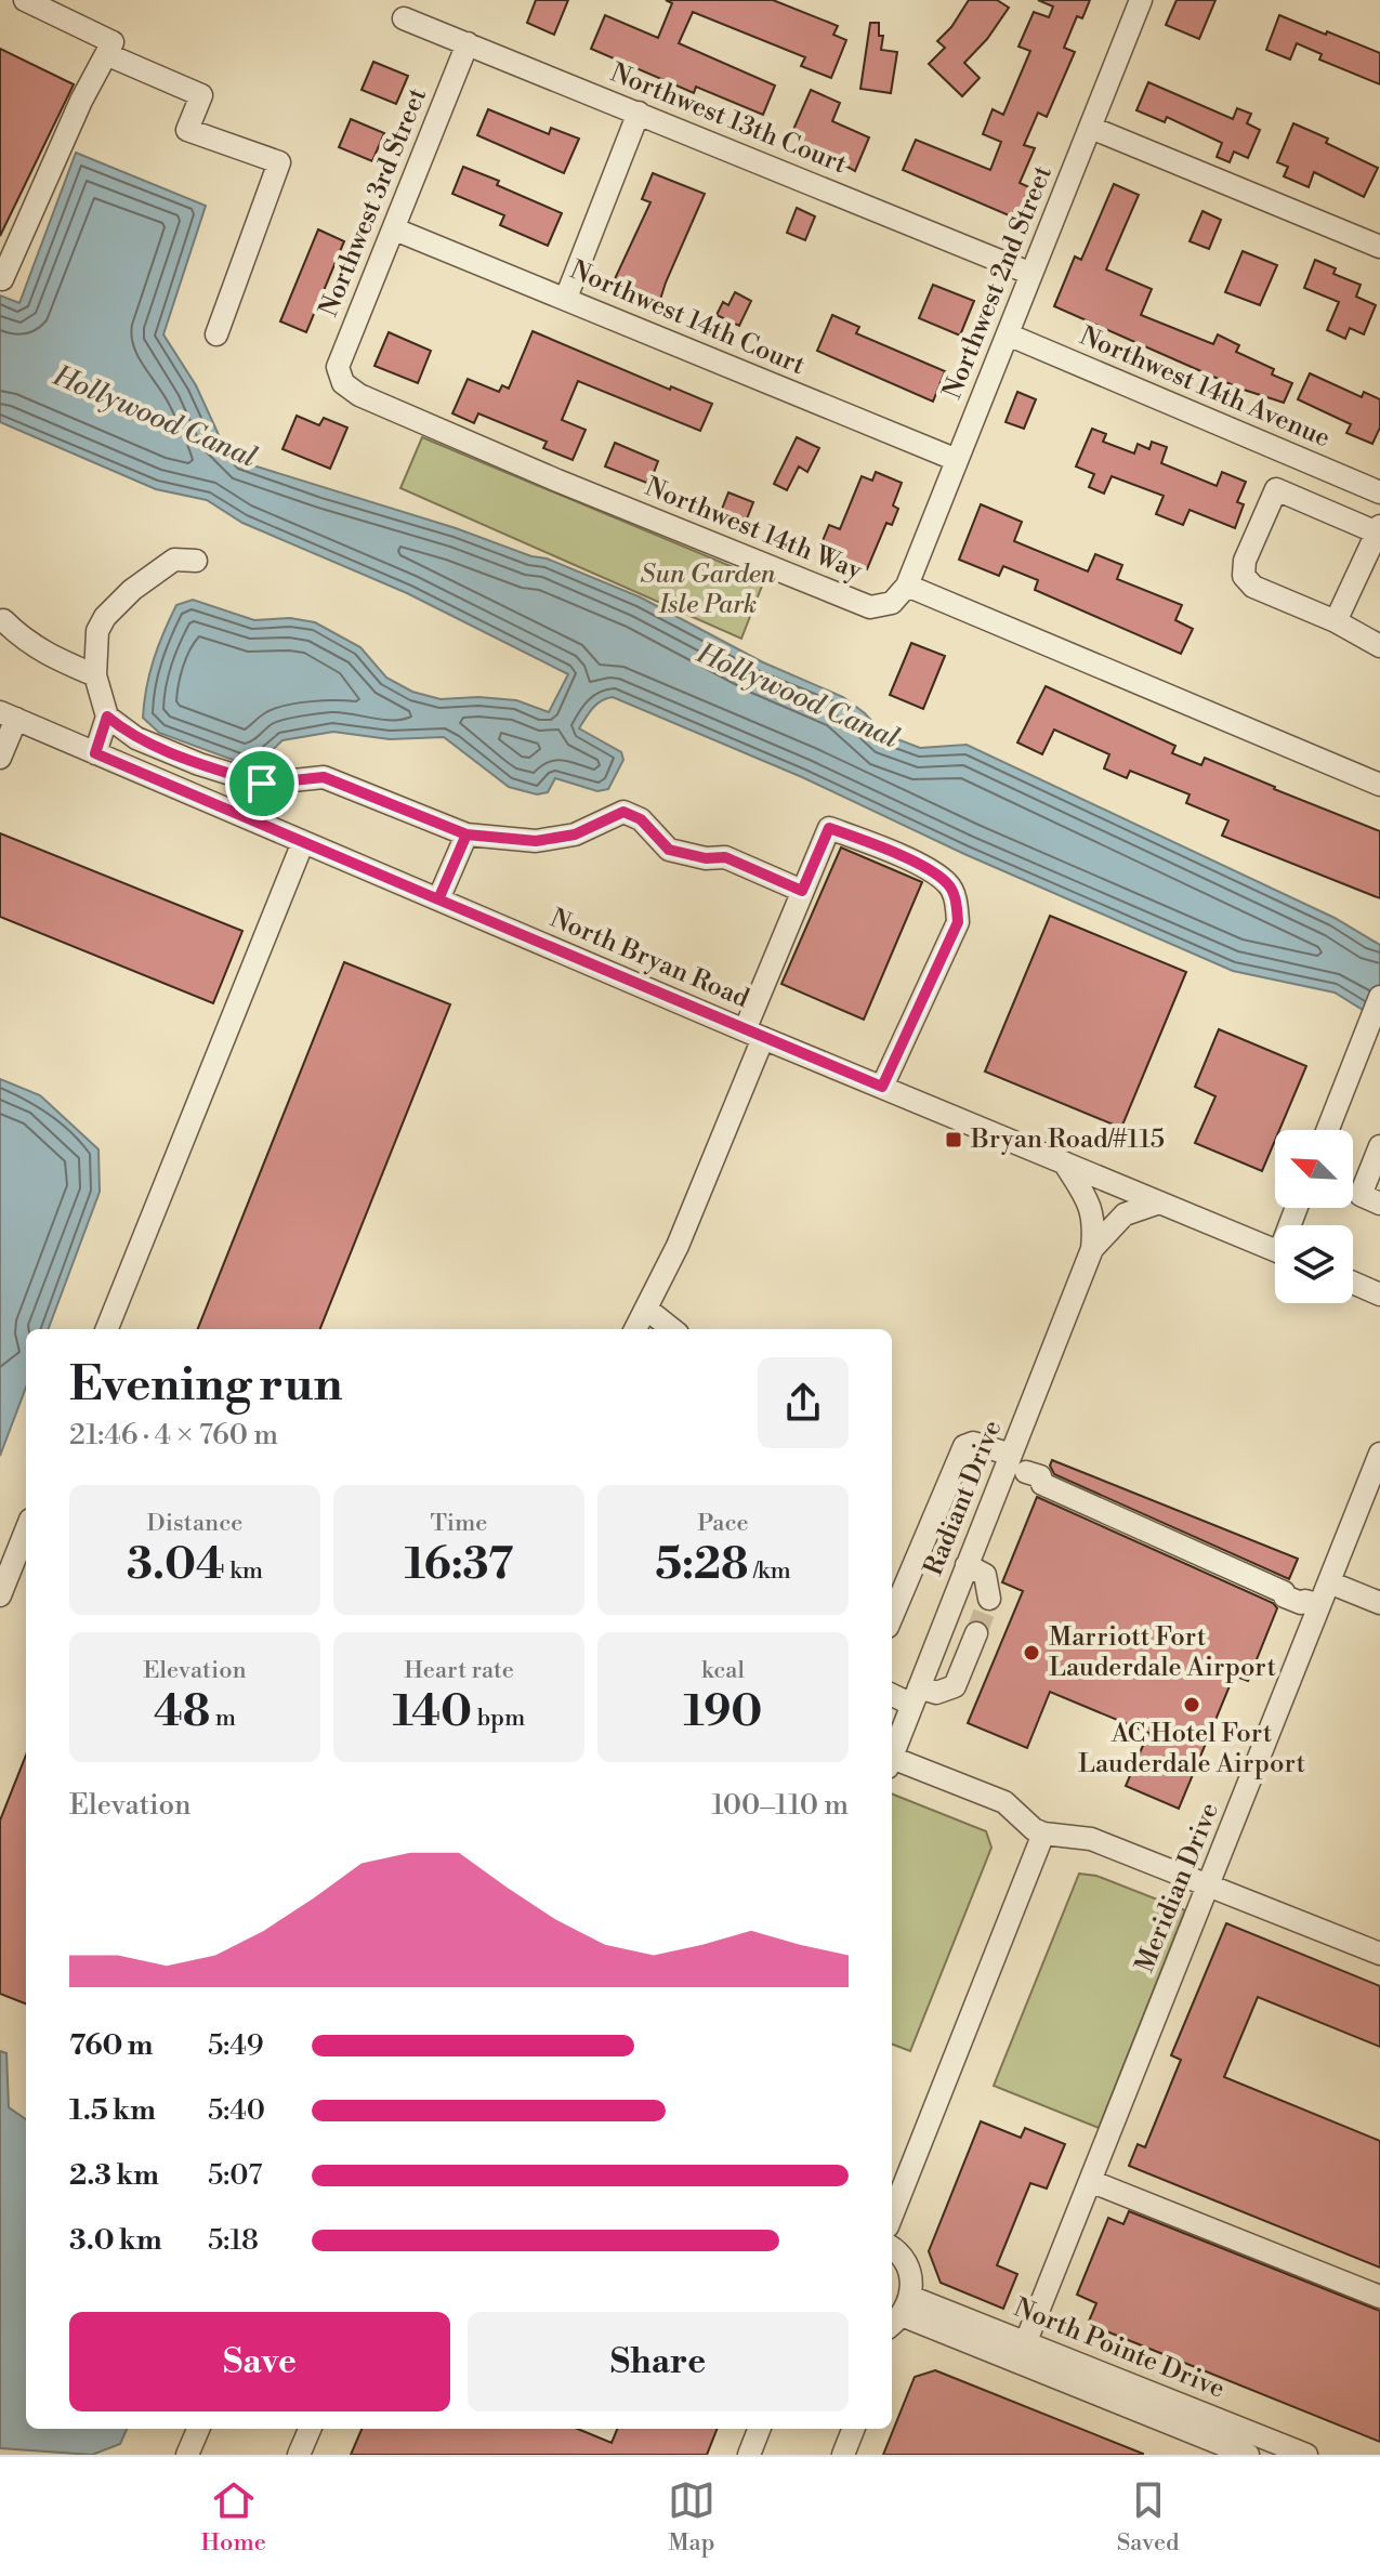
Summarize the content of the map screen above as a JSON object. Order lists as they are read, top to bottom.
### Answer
{
  "streets": {
    "street": [
      "Northwest 13th Court",
      "Northwest 3rd Street",
      "Northwest 2nd Street",
      "Northwest 14th Court",
      "Northwest 14th Avenue",
      "Northwest 14th Way",
      "North Bryan Road",
      "Radiant Drive",
      "Meridian Drive",
      "North Pointe Drive"
    ]
  },
  "crossings": [
    ["Northwest 13th Court", "Northwest 3rd Street"],
    ["Northwest 13th Court", "Northwest 2nd Street"],
    ["Northwest 3rd Street", "Northwest 14th Court"],
    ["Northwest 3rd Street", "Northwest 14th Way"],
    ["Northwest 2nd Street", "Northwest 14th Court"],
    ["Northwest 2nd Street", "Northwest 14th Avenue"],
    ["Northwest 2nd Street", "Northwest 14th Way"],
    ["North Bryan Road", "Radiant Drive"],
    ["Meridian Drive", "North Pointe Drive"]
  ],
  "water": ["Hollywood Canal"],
  "parks": ["Sun Garden Isle Park"],
  "places": {
    "transit": ["Bryan Road/#115"],
    "other": ["Marriott Fort Lauderdale Airport", "AC Hotel Fort Lauderdale Airport"]
  },
  "north": "top left",
  "page": {
    "heading": ["Evening run", "21:46 · 4 × 760 m"],
    "stats": [
      ["Distance", "3.04 km"],
      ["Time", "16:37"],
      ["Pace", "5:28 /km"],
      ["Elevation", "48 m"],
      ["Heart rate", "140 bpm"],
      ["kcal", "190"]
    ],
    "chart": ["Elevation", "100–110 m"],
    "list": [
      {
        "name": "760 m",
        "note": "5:49"
      },
      {
        "name": "1.5 km",
        "note": "5:40"
      },
      {
        "name": "2.3 km",
        "note": "5:07"
      },
      {
        "name": "3.0 km",
        "note": "5:18"
      }
    ],
    "buttons": ["Save", "Share"],
    "tabs": ["Home", "Map", "Saved"]
  }
}
